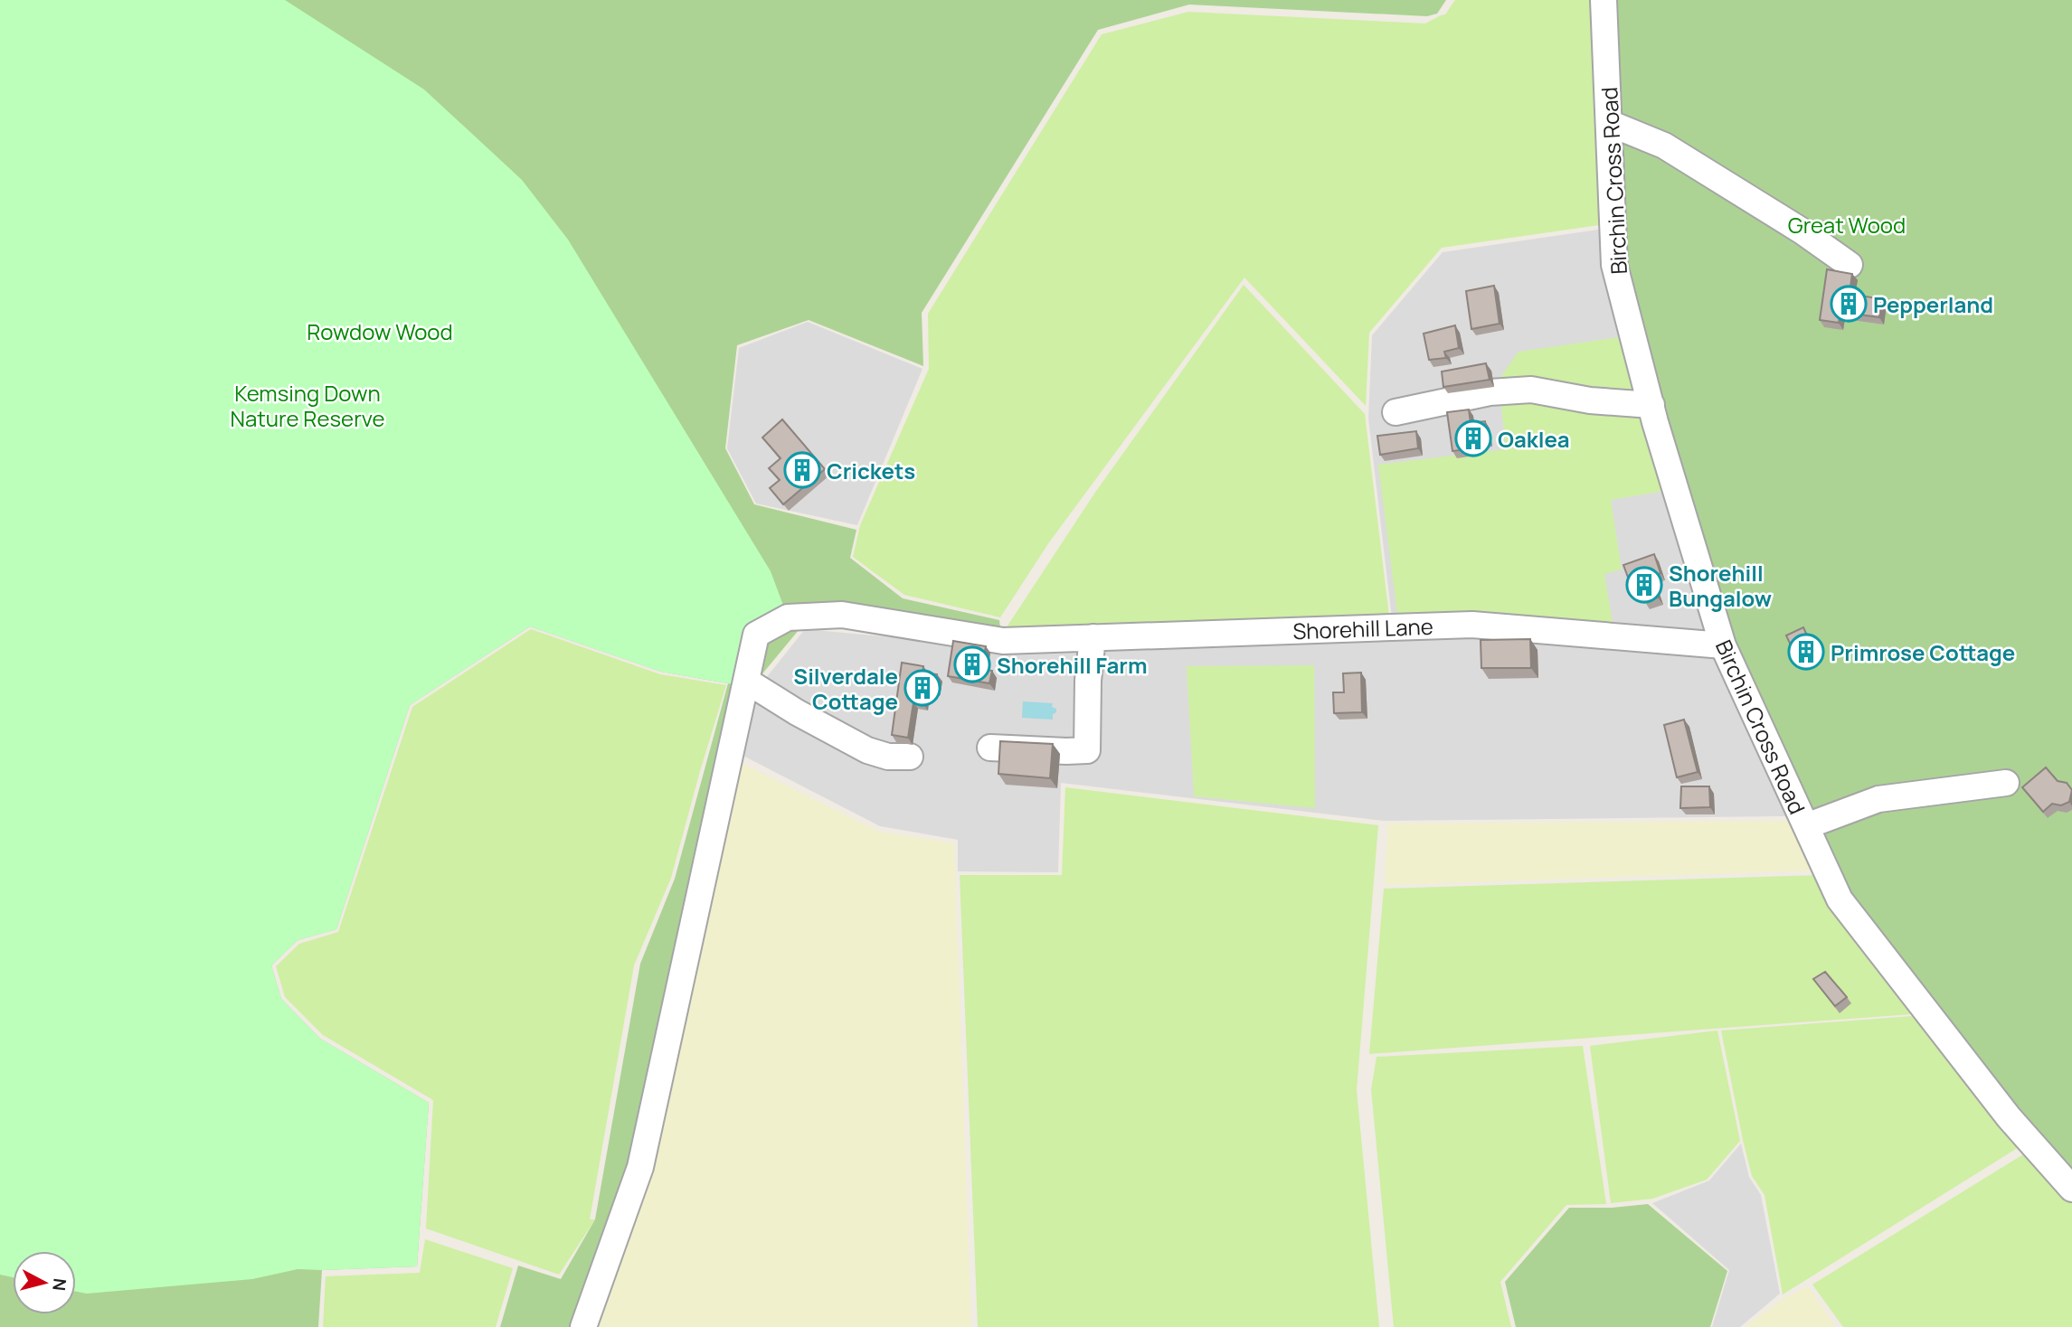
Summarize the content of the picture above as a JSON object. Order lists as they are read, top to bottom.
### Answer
{
  "streets": {
    "street": ["Birchin Cross Road", "Shorehill Lane"]
  },
  "crossings": [
    ["Birchin Cross Road", "Shorehill Lane"]
  ],
  "parks": ["Great Wood", "Rowdow Wood", "Kemsing Down Nature Reserve"],
  "places": {
    "building": [
      "Pepperland",
      "Oaklea",
      "Crickets",
      "Shorehill Bungalow",
      "Primrose Cottage",
      "Shorehill Farm",
      "Silverdale Cottage"
    ]
  },
  "north": "right"
}
